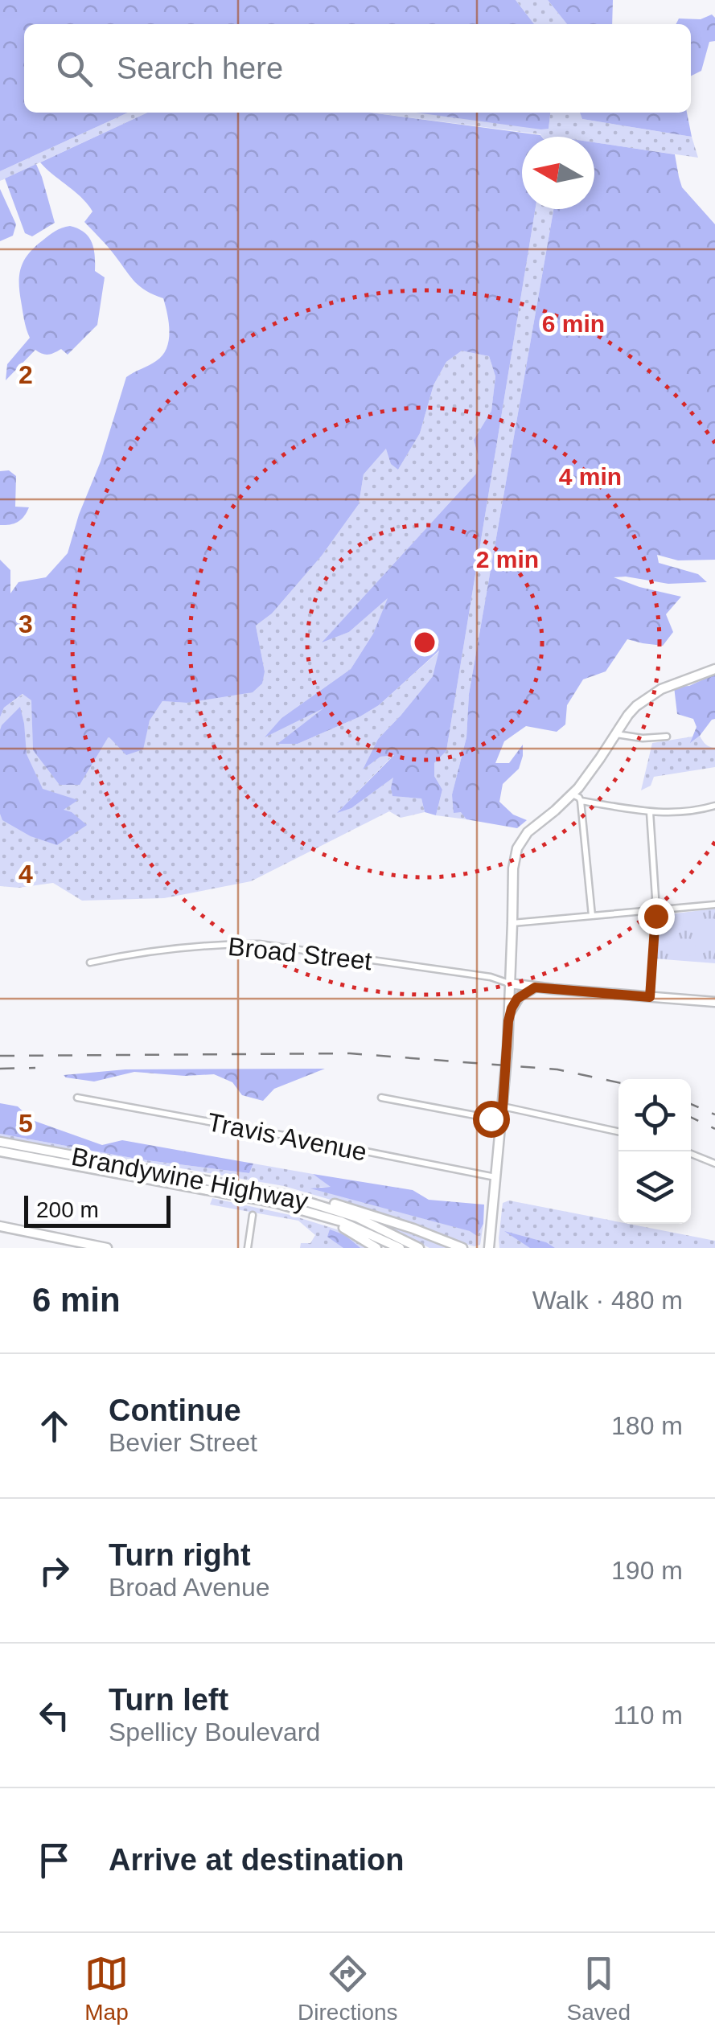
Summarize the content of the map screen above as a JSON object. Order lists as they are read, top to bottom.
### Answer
{
  "streets": {
    "main road": ["Brandywine Highway"],
    "street": ["Broad Street", "Travis Avenue"]
  },
  "scale_bar": "200 m",
  "north": "left",
  "page": {
    "search": "Search here",
    "scale": "200 m",
    "heading": ["6 min", "Walk · 480 m"],
    "list": [
      ["Continue", "Bevier Street", "180 m"],
      ["Turn right", "Broad Avenue", "190 m"],
      ["Turn left", "Spellicy Boulevard", "110 m"],
      "Arrive at destination"
    ],
    "nav": ["Map", "Directions", "Saved"]
  },
  "grid": {
    "rows": [
      "2",
      "3",
      "4",
      "5"
    ]
  },
  "rings": ["6 min", "4 min", "2 min"]
}
